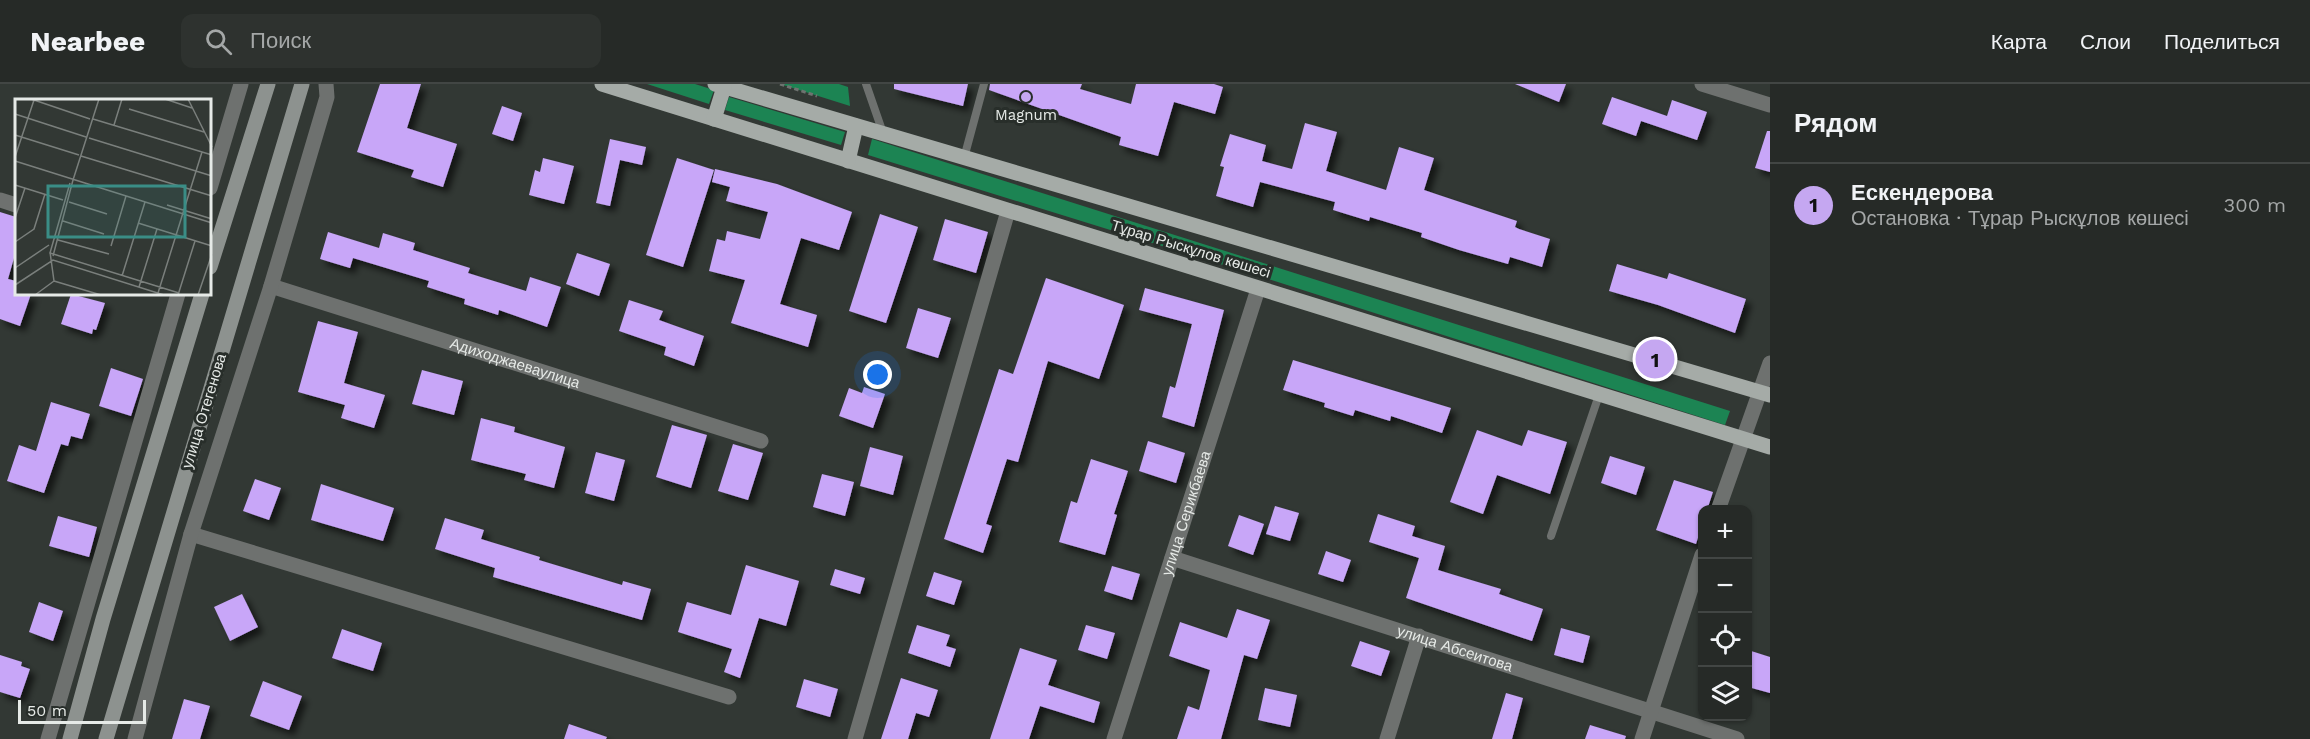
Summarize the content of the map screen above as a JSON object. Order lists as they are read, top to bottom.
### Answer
{
  "streets": {
    "main road": ["Тұрар Рыскұлов көшесі"],
    "street": [
      "Адиходжаеваулица",
      "улица Отегенова",
      "улица Серикбаева",
      "улица Абсеитова"
    ]
  },
  "crossings": [
    ["Тұрар Рыскұлов көшесі", "улица Серикбаева"],
    ["Адиходжаеваулица", "улица Отегенова"],
    ["улица Серикбаева", "улица Абсеитова"]
  ],
  "places": ["Magnum"],
  "scale_bar": "50 m",
  "page": {
    "header": "Nearbee",
    "search": "Поиск",
    "nav": ["Карта", "Слои", "Поделиться"],
    "heading": "Рядом",
    "list": [
      {
        "mark": "1",
        "name": "Ескендерова",
        "note": "Остановка · Тұрар Рыскұлов көшесі",
        "value": "300 m"
      }
    ],
    "pins": "1",
    "map_buttons": ["+", "−"],
    "scale": "50 m"
  }
}
